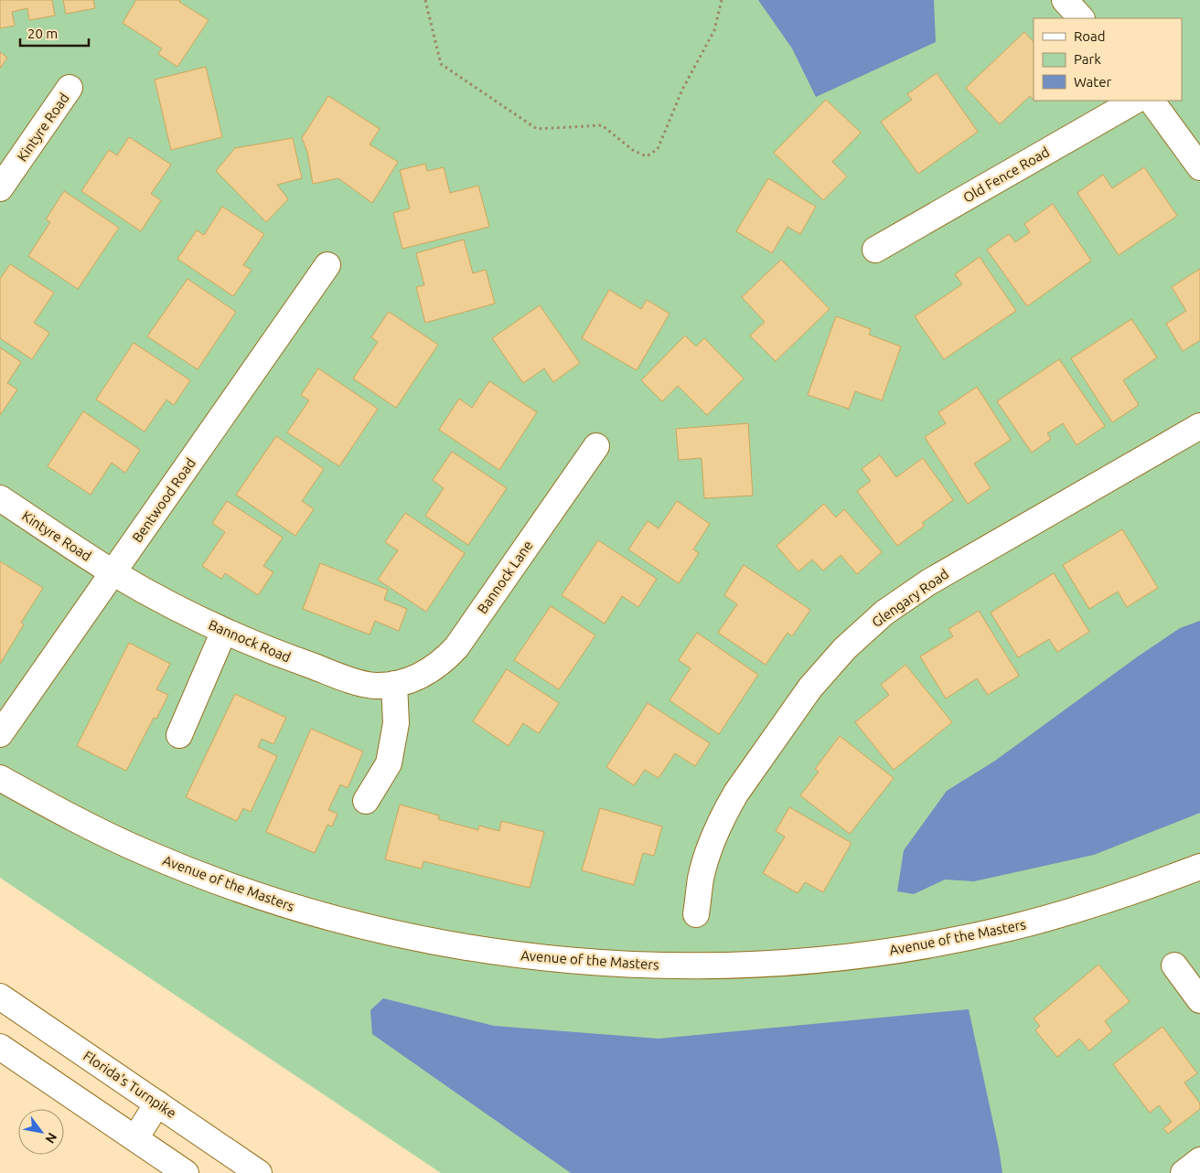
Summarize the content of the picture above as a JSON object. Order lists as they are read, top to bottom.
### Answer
{
  "streets": {
    "main road": [
      "Kintyre Road",
      "Old Fence Road",
      "Bentwood Road",
      "Bannock Lane",
      "Glengary Road",
      "Bannock Road",
      "Avenue of the Masters",
      "Florida's Turnpike"
    ]
  },
  "crossings": [
    ["Kintyre Road", "Bentwood Road"],
    ["Kintyre Road", "Bannock Road"],
    ["Bentwood Road", "Bannock Road"],
    ["Bannock Lane", "Bannock Road"]
  ],
  "legend": ["Road", "Park", "Water"],
  "scale_bar": "20 m",
  "north": "bottom right"
}
